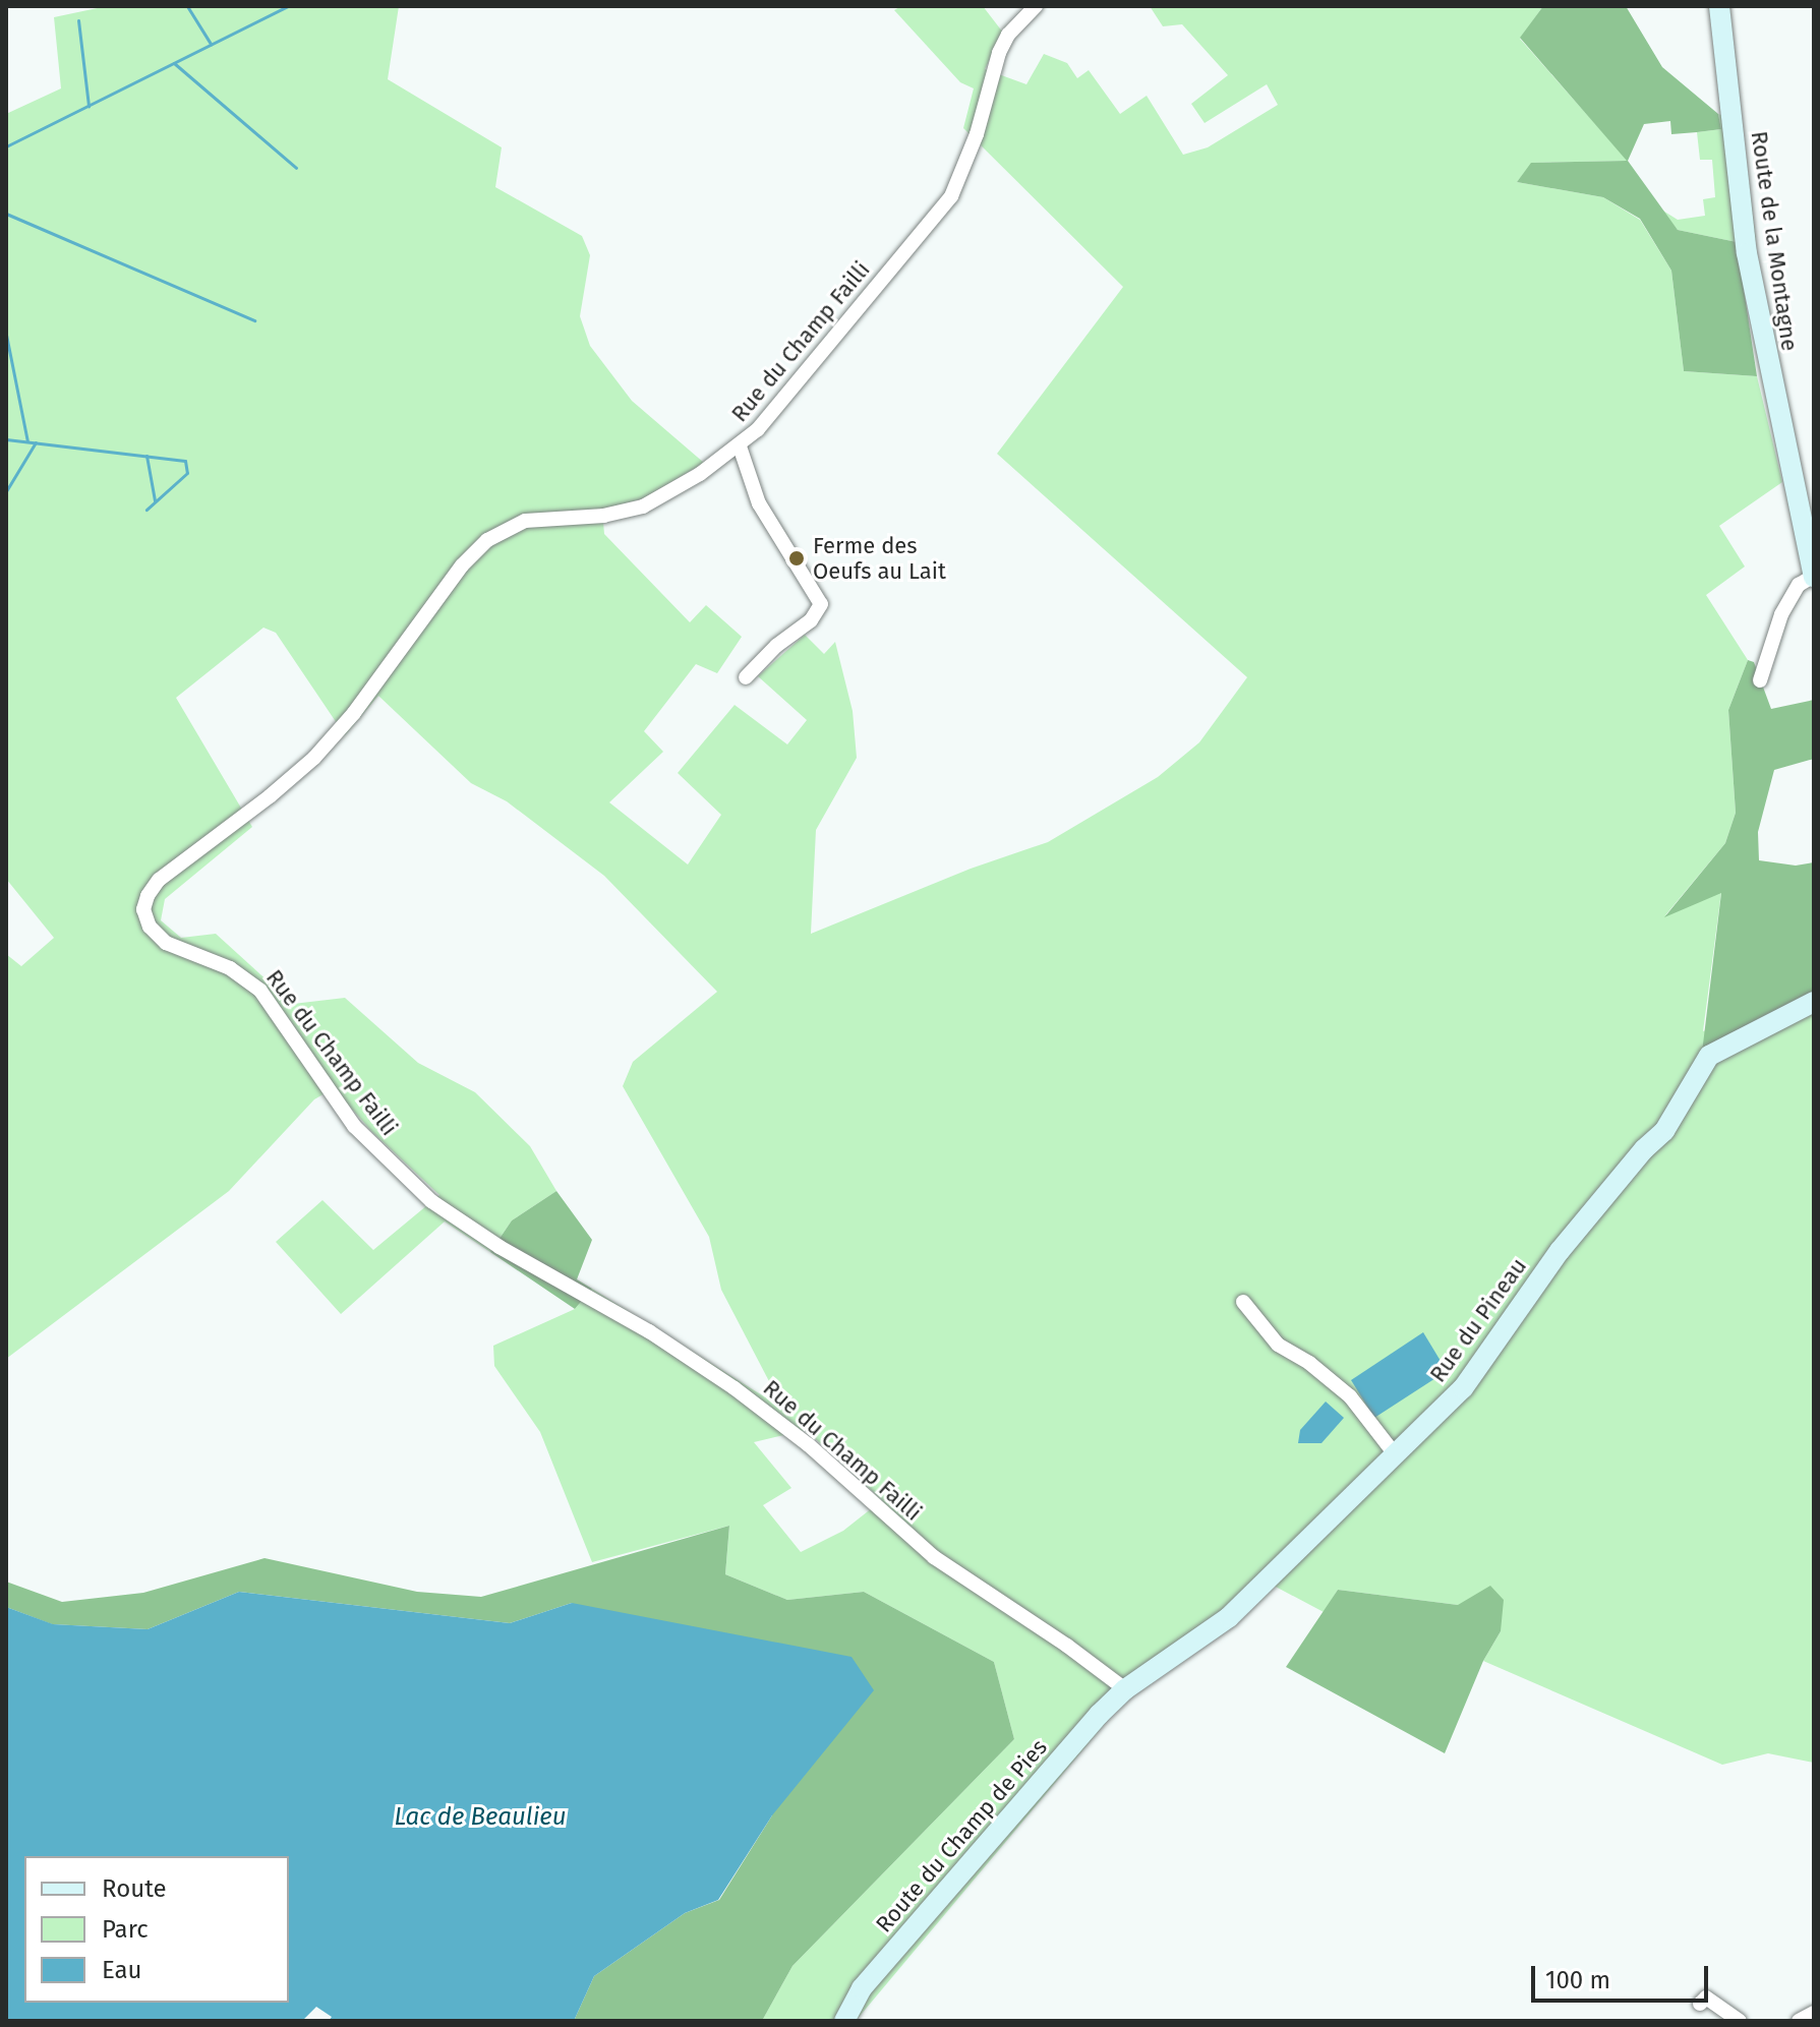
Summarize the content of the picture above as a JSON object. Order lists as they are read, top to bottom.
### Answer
{
  "streets": {
    "street": [
      "Route de la Montagne",
      "Rue du Champ Failli",
      "Rue du Pineau",
      "Route du Champ de Pies"
    ]
  },
  "crossings": [
    ["Rue du Champ Failli", "Rue du Pineau"],
    ["Rue du Champ Failli", "Route du Champ de Pies"],
    ["Rue du Pineau", "Route du Champ de Pies"]
  ],
  "water": ["Lac de Beaulieu"],
  "places": ["Ferme des Oeufs au Lait"],
  "legend": ["Route", "Parc", "Eau"],
  "scale_bar": "100 m"
}
